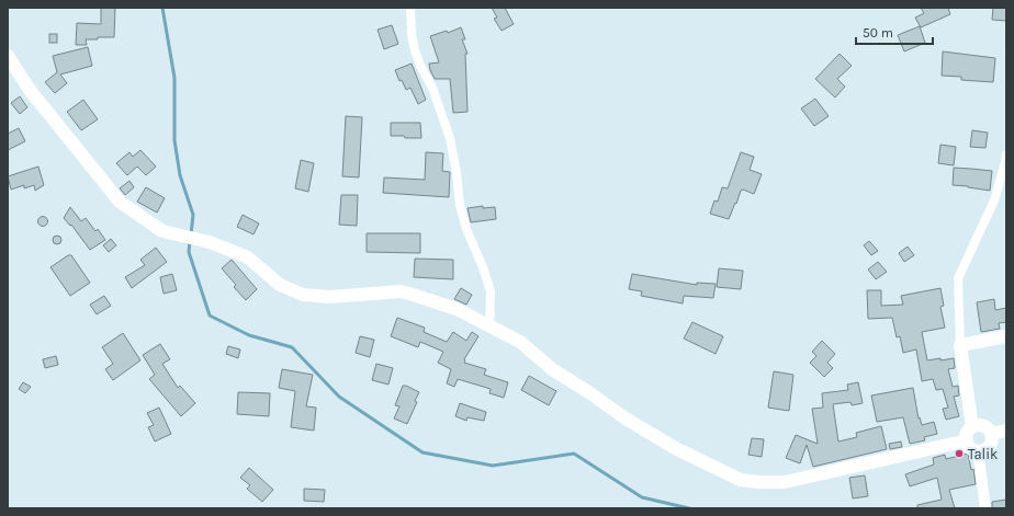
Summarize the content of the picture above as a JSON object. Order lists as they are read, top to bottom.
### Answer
{
  "places": ["Talik"],
  "scale_bar": "50 m"
}
